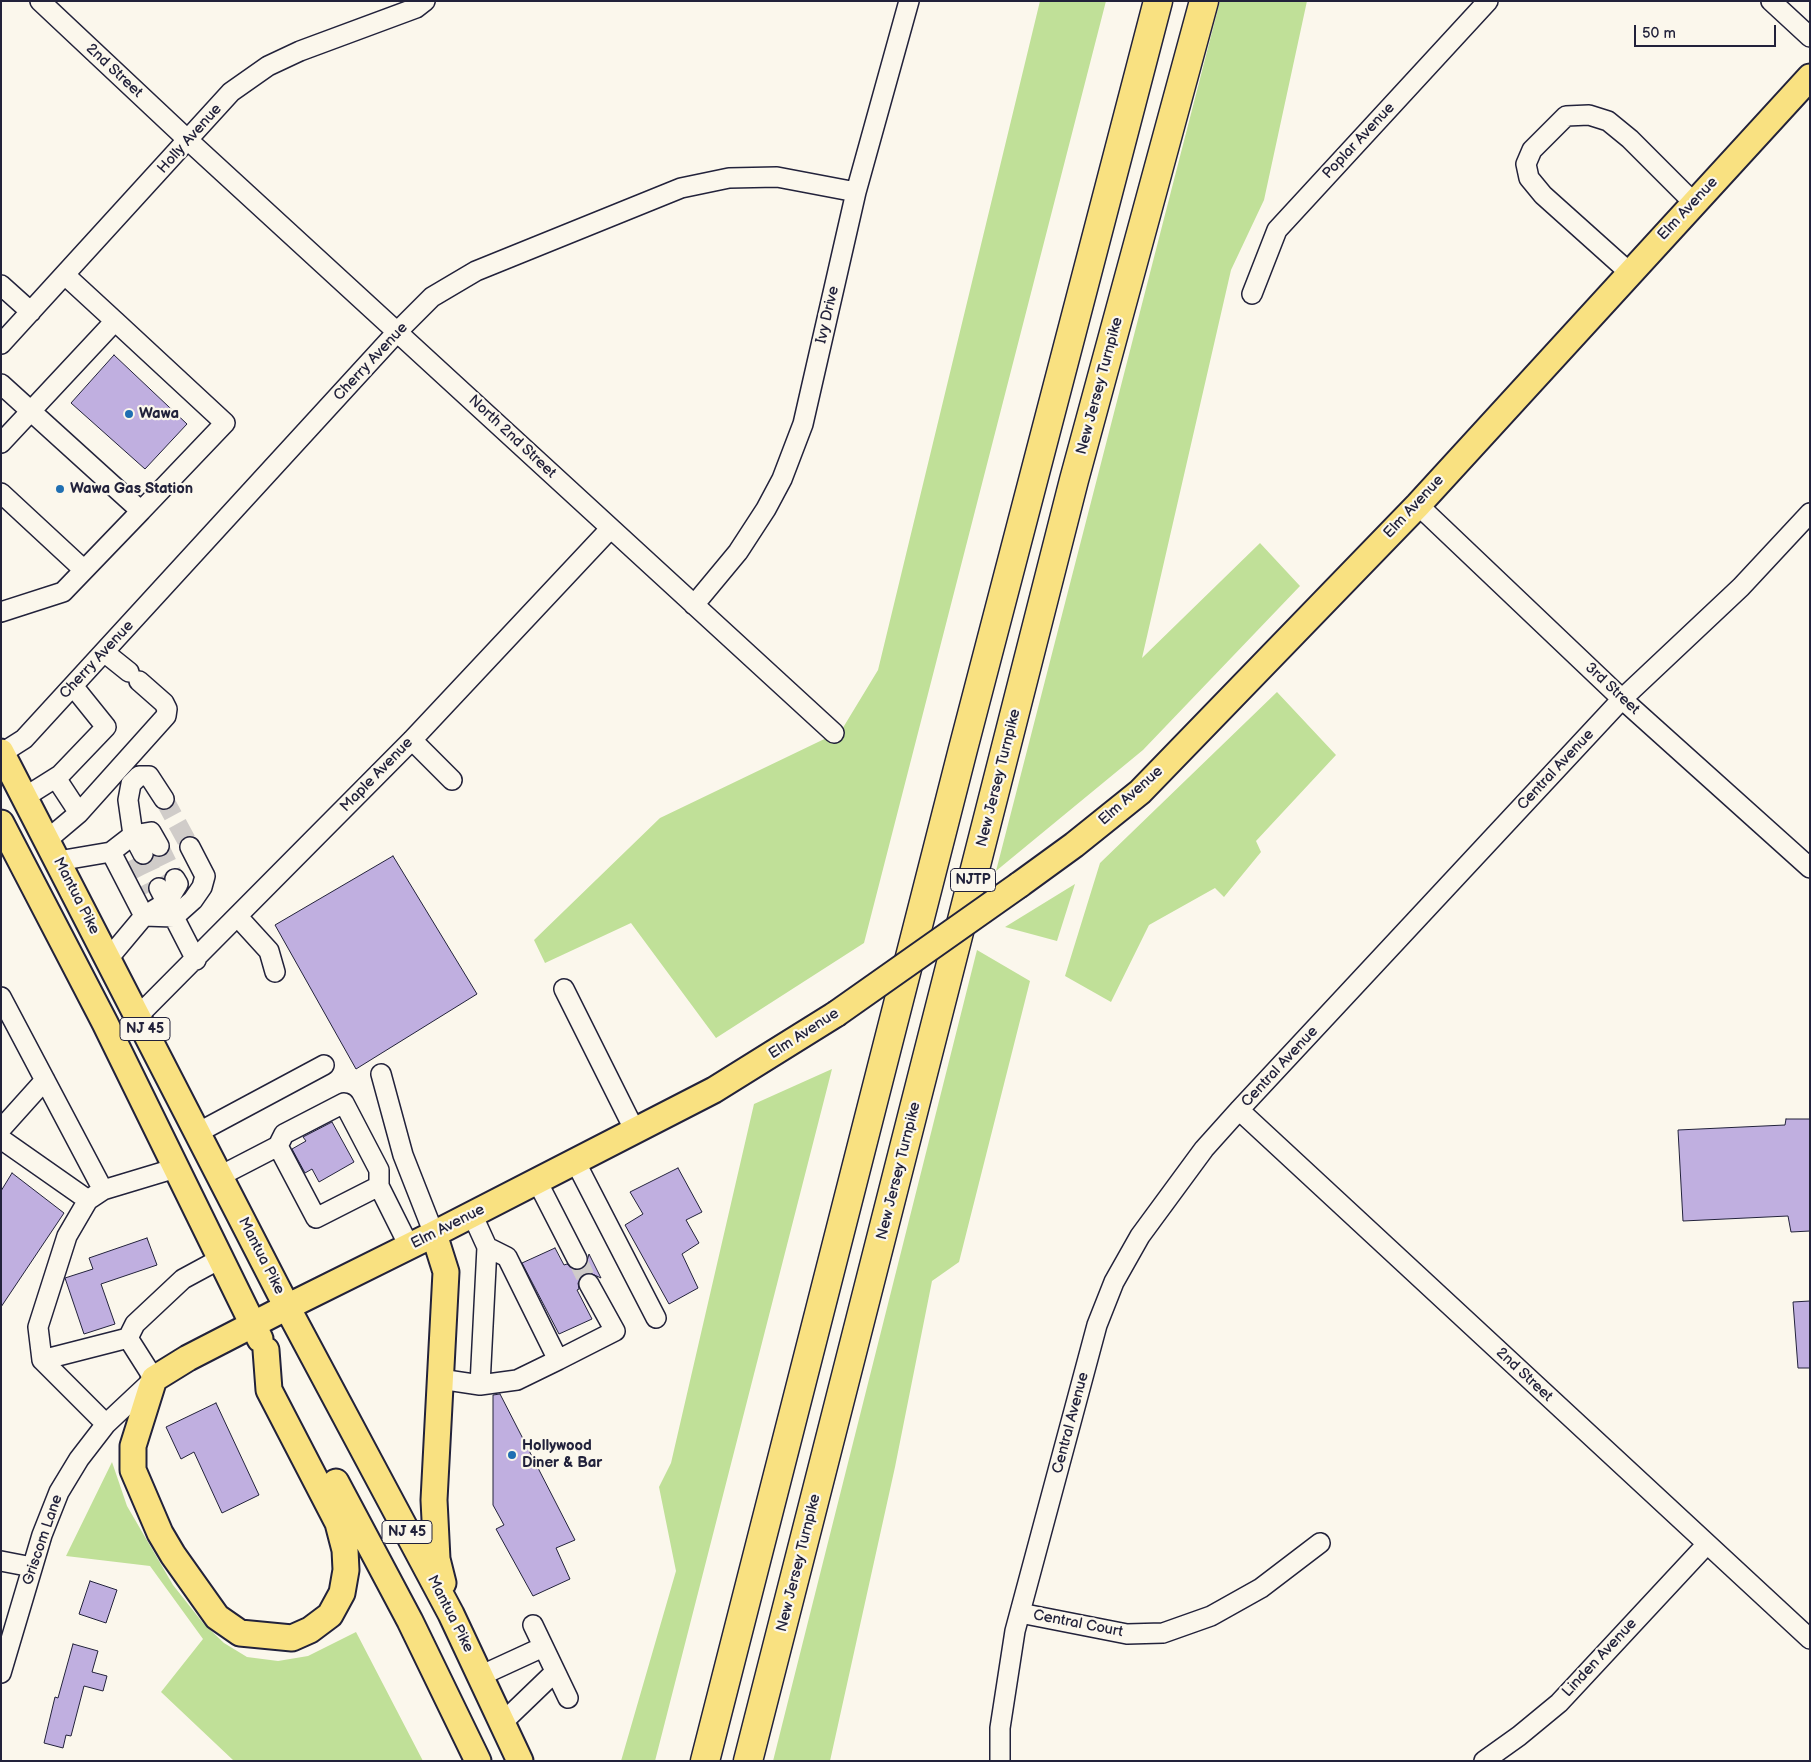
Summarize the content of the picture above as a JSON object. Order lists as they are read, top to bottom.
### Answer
{
  "streets": {
    "highway": ["New Jersey Turnpike", "NJTP"],
    "main road": [
      "Elm Avenue",
      "Mantua Pike",
      "NJ 45",
      "Griscom Lane"
    ],
    "street": [
      "2nd Street",
      "Holly Avenue",
      "Poplar Avenue",
      "Ivy Drive",
      "Cherry Avenue",
      "North 2nd Street",
      "3rd Street",
      "Central Avenue",
      "Maple Avenue",
      "Central Court",
      "Linden Avenue"
    ]
  },
  "crossings": [
    ["2nd Street", "Holly Avenue"],
    ["2nd Street", "North 2nd Street"],
    ["2nd Street", "Central Avenue"],
    ["2nd Street", "Linden Avenue"],
    ["Holly Avenue", "North 2nd Street"],
    ["Elm Avenue", "3rd Street"],
    ["Elm Avenue", "Mantua Pike"],
    ["Elm Avenue", "Griscom Lane"],
    ["Ivy Drive", "Cherry Avenue"],
    ["Ivy Drive", "North 2nd Street"],
    ["Cherry Avenue", "North 2nd Street"],
    ["Cherry Avenue", "Mantua Pike"],
    ["North 2nd Street", "Maple Avenue"],
    ["3rd Street", "Central Avenue"],
    ["Central Avenue", "Central Court"],
    ["Maple Avenue", "Mantua Pike"],
    ["Mantua Pike", "Griscom Lane"],
    ["NJ 45", "Griscom Lane"]
  ],
  "places": ["Wawa", "Wawa Gas Station", "Hollywood Diner & Bar"],
  "scale_bar": "50 m"
}
